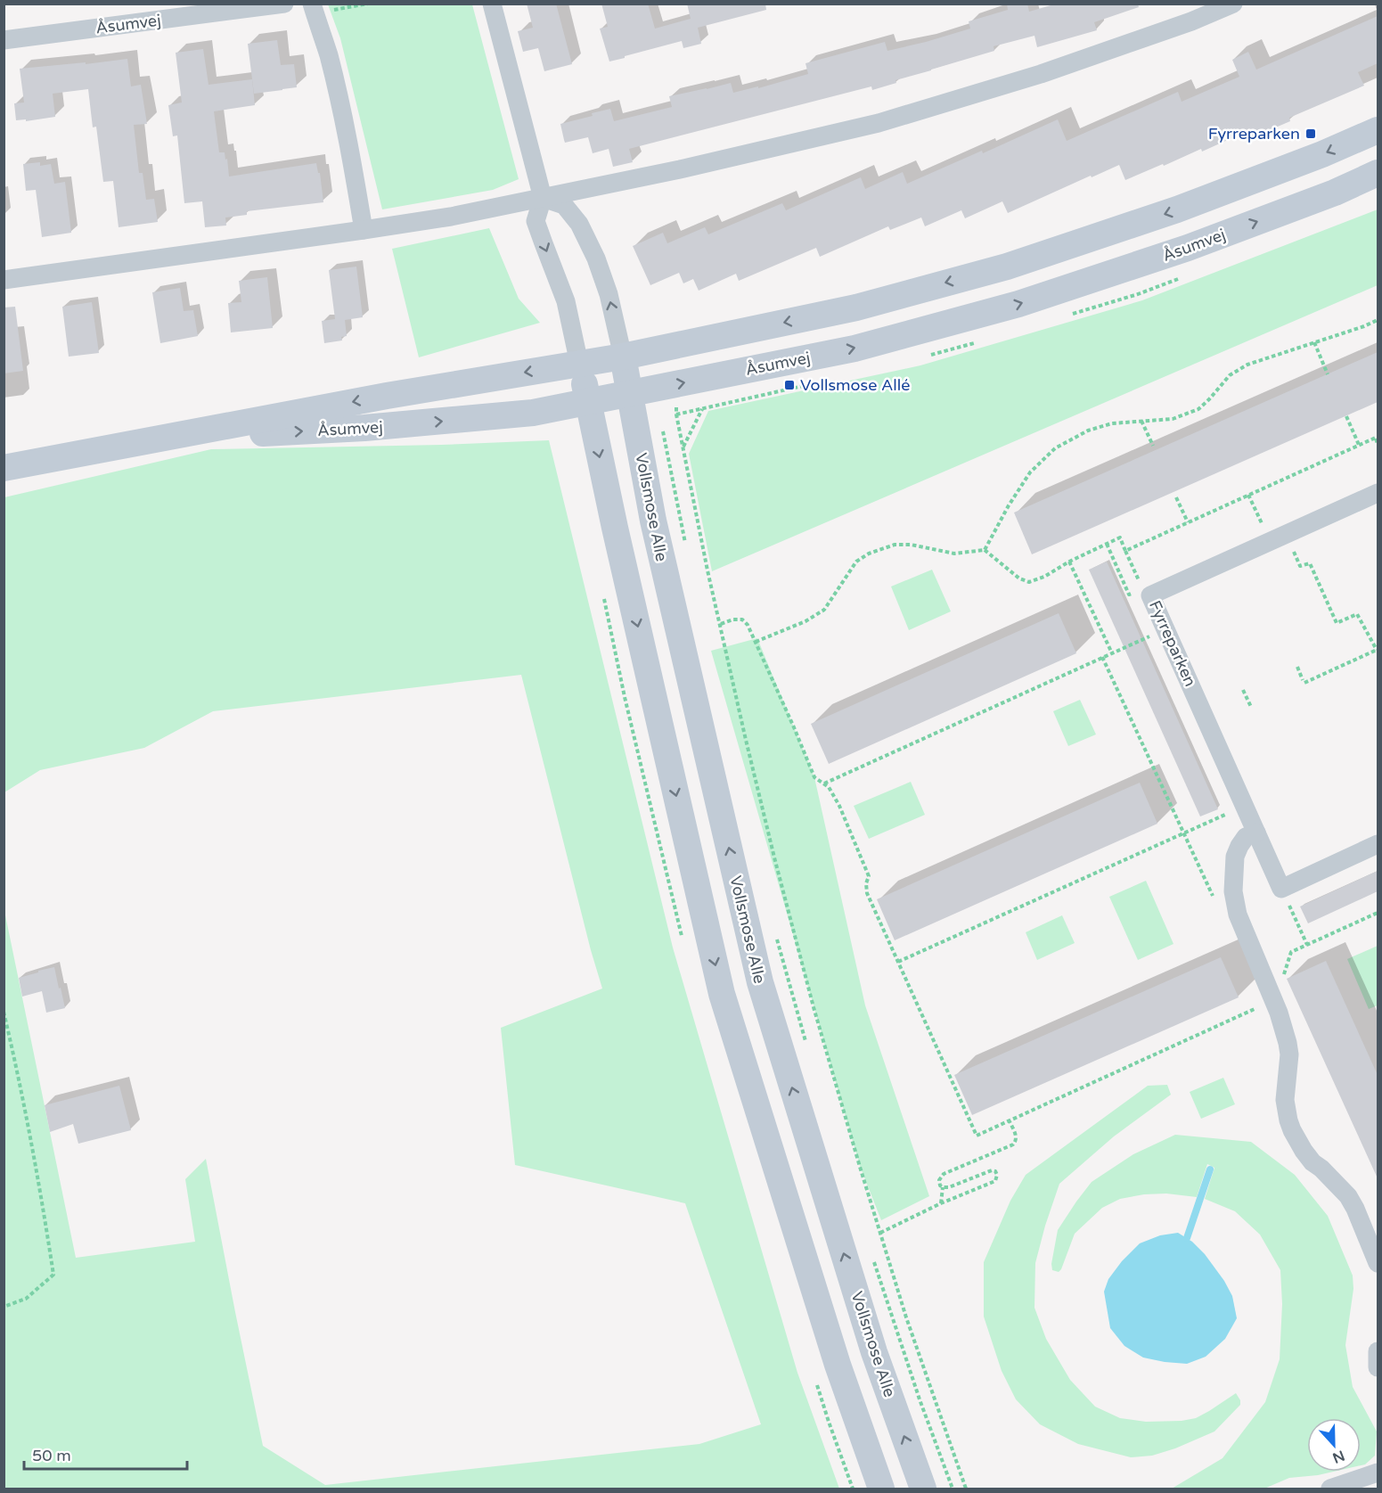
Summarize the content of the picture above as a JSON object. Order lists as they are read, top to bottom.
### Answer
{
  "streets": {
    "street": ["Åsumvej", "Vollsmose Alle", "Fyrreparken"]
  },
  "crossings": [
    ["Åsumvej", "Vollsmose Alle"]
  ],
  "places": {
    "transit": ["Fyrreparken", "Vollsmose Allé"]
  },
  "scale_bar": "50 m",
  "north": "bottom"
}
